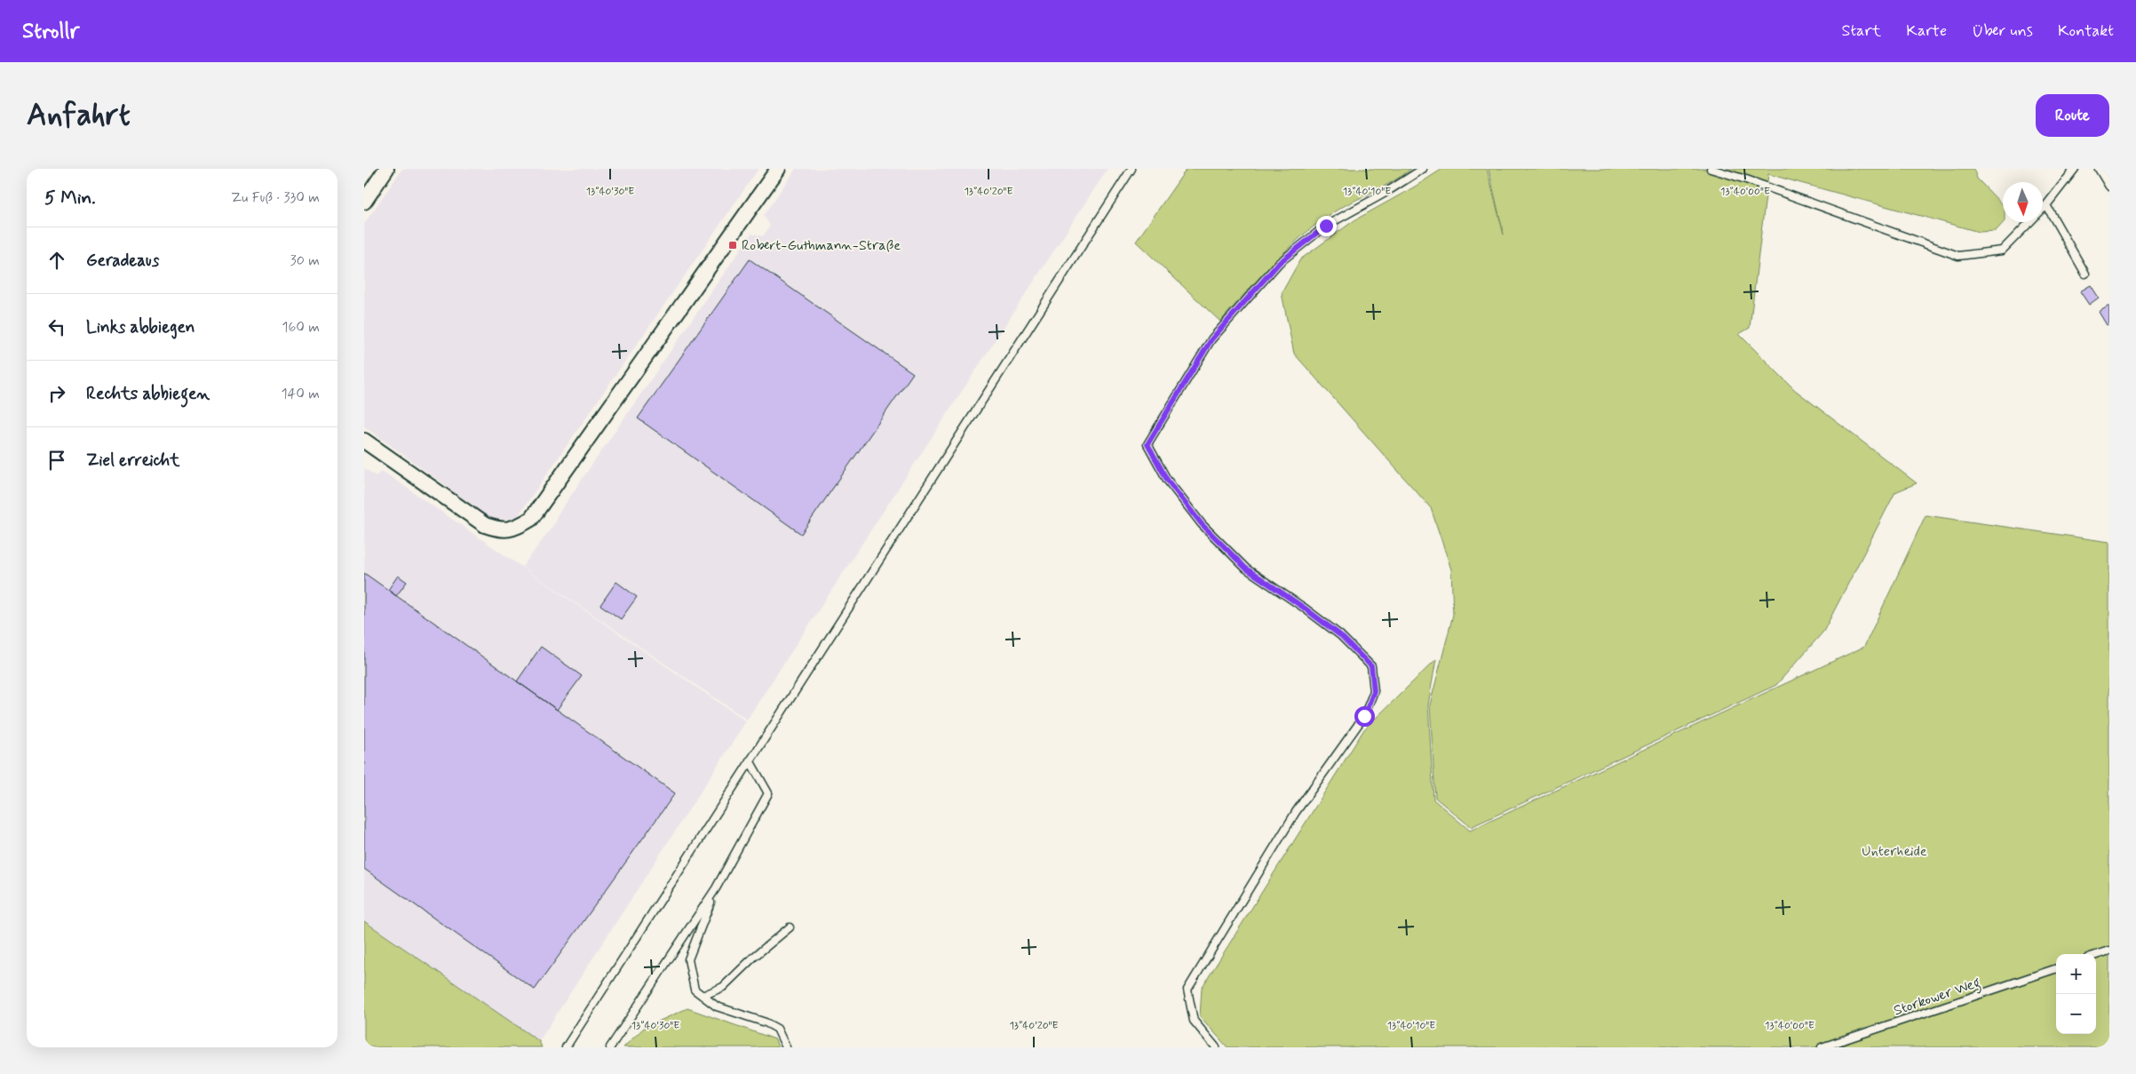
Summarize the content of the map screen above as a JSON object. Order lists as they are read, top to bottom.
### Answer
{
  "streets": {
    "lane": ["Storkower Weg"]
  },
  "parks": ["Unterheide"],
  "places": {
    "transit": ["Robert-Guthmann-Straße"]
  },
  "north": "bottom",
  "page": {
    "header": "Strollr",
    "nav": [
      "Start",
      "Karte",
      "Über uns",
      "Kontakt"
    ],
    "buttons": "Route",
    "title": "Anfahrt",
    "heading": ["5 Min.", "Zu Fuß · 330 m"],
    "list": [
      ["Geradeaus", "30 m"],
      ["Links abbiegen", "160 m"],
      ["Rechts abbiegen", "140 m"],
      "Ziel erreicht"
    ],
    "map_buttons": ["+", "−"]
  },
  "coordinates": [
    "13°40'30\"E",
    "13°40'20\"E",
    "13°40'10\"E",
    "13°40'00\"E"
  ]
}
